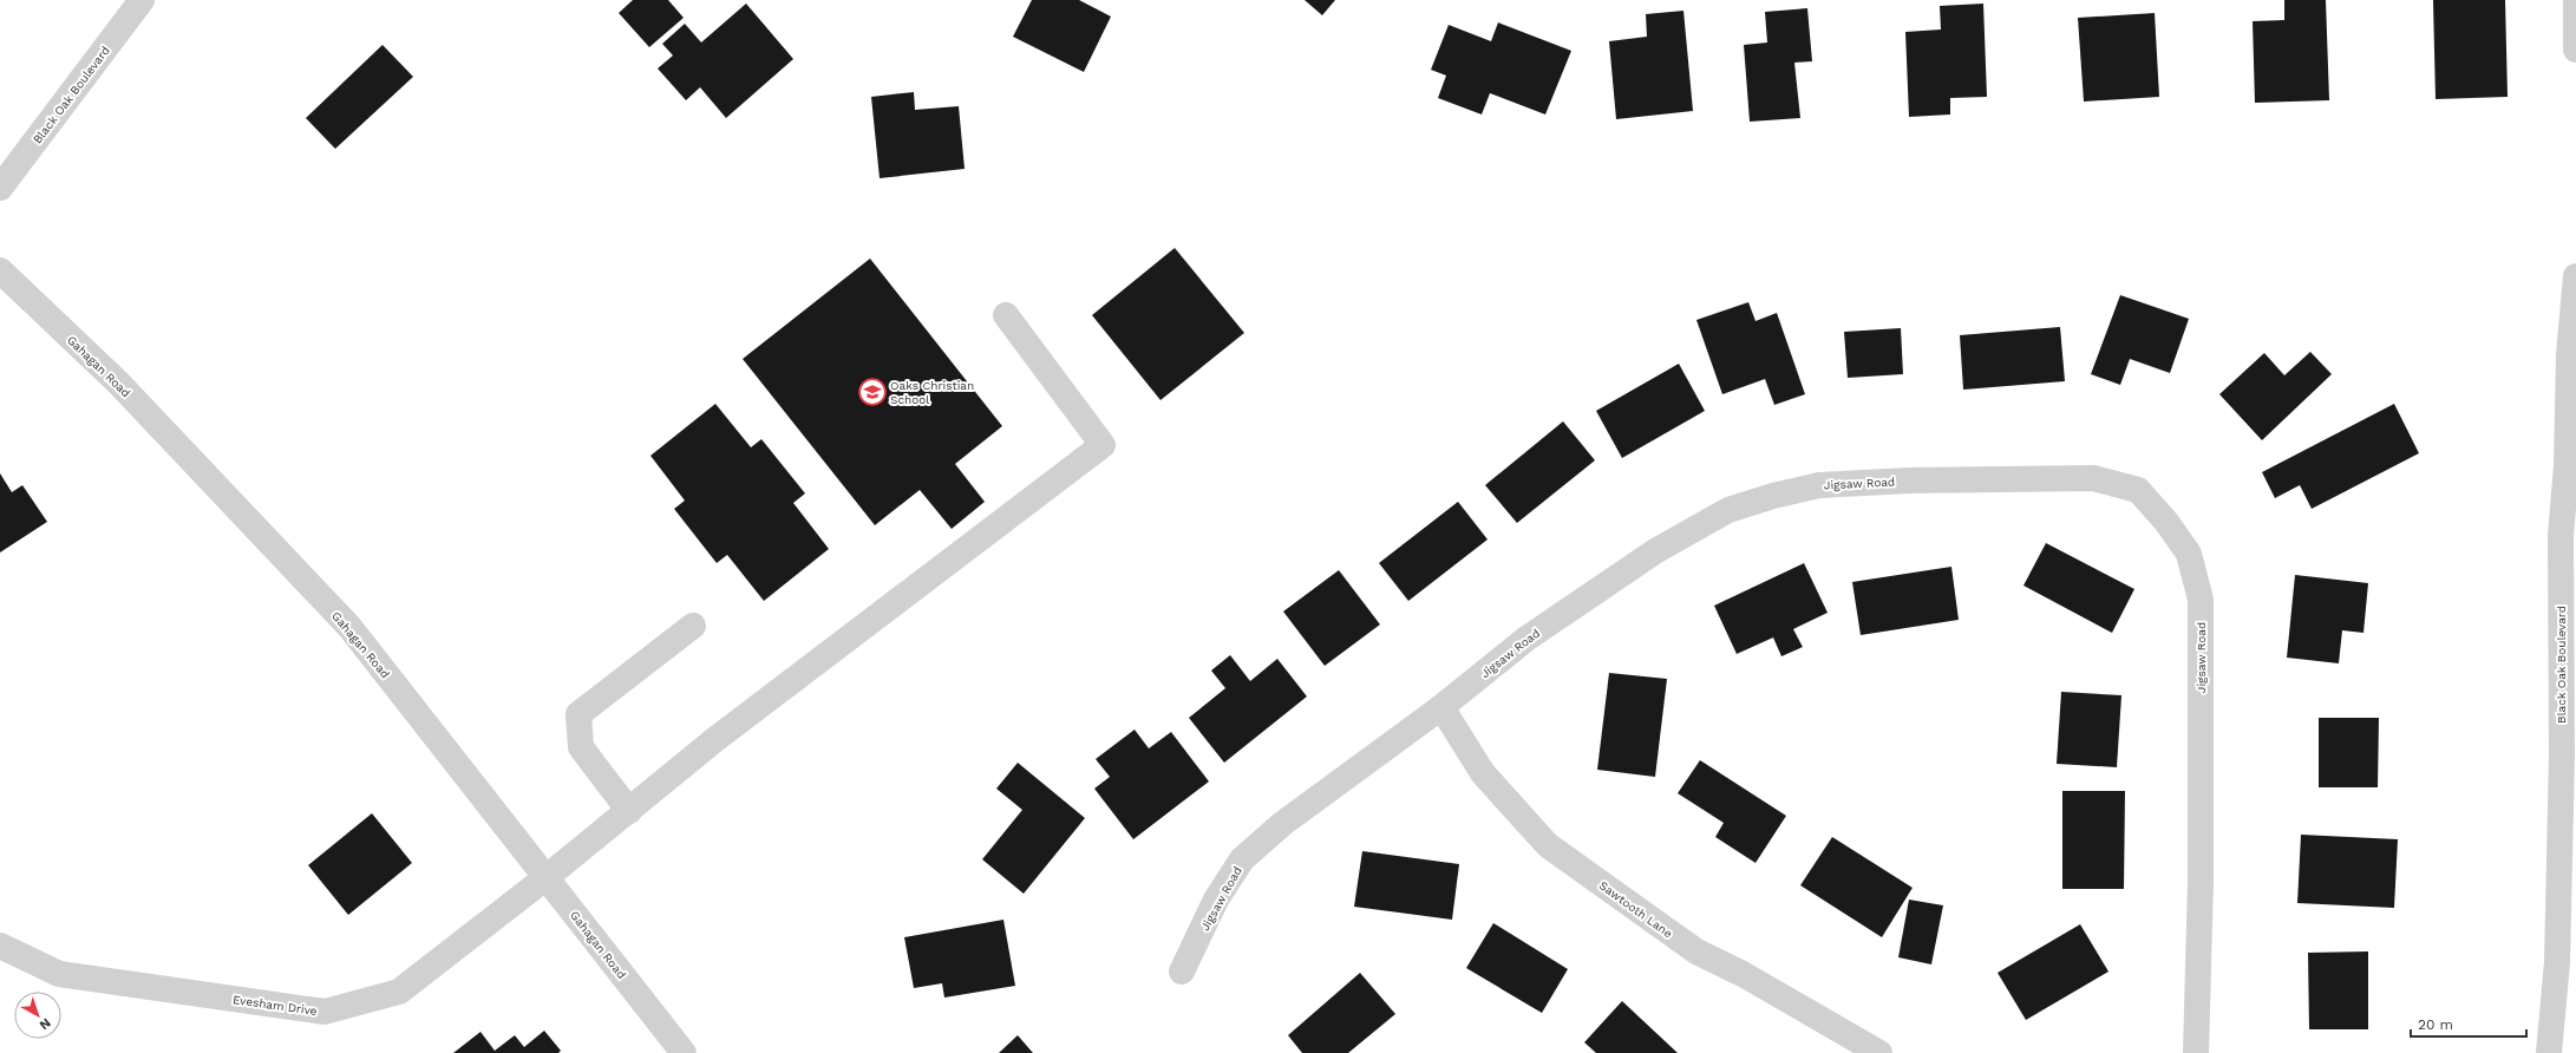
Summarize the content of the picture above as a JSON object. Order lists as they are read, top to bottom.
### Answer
{
  "streets": {
    "street": [
      "Black Oak Boulevard",
      "Gahagan Road",
      "Jigsaw Road",
      "Sawtooth Lane",
      "Evesham Drive"
    ]
  },
  "crossings": [
    ["Gahagan Road", "Evesham Drive"],
    ["Jigsaw Road", "Sawtooth Lane"]
  ],
  "places": {
    "school or university": ["Oaks Christian School"]
  },
  "scale_bar": "20 m",
  "north": "bottom right"
}
